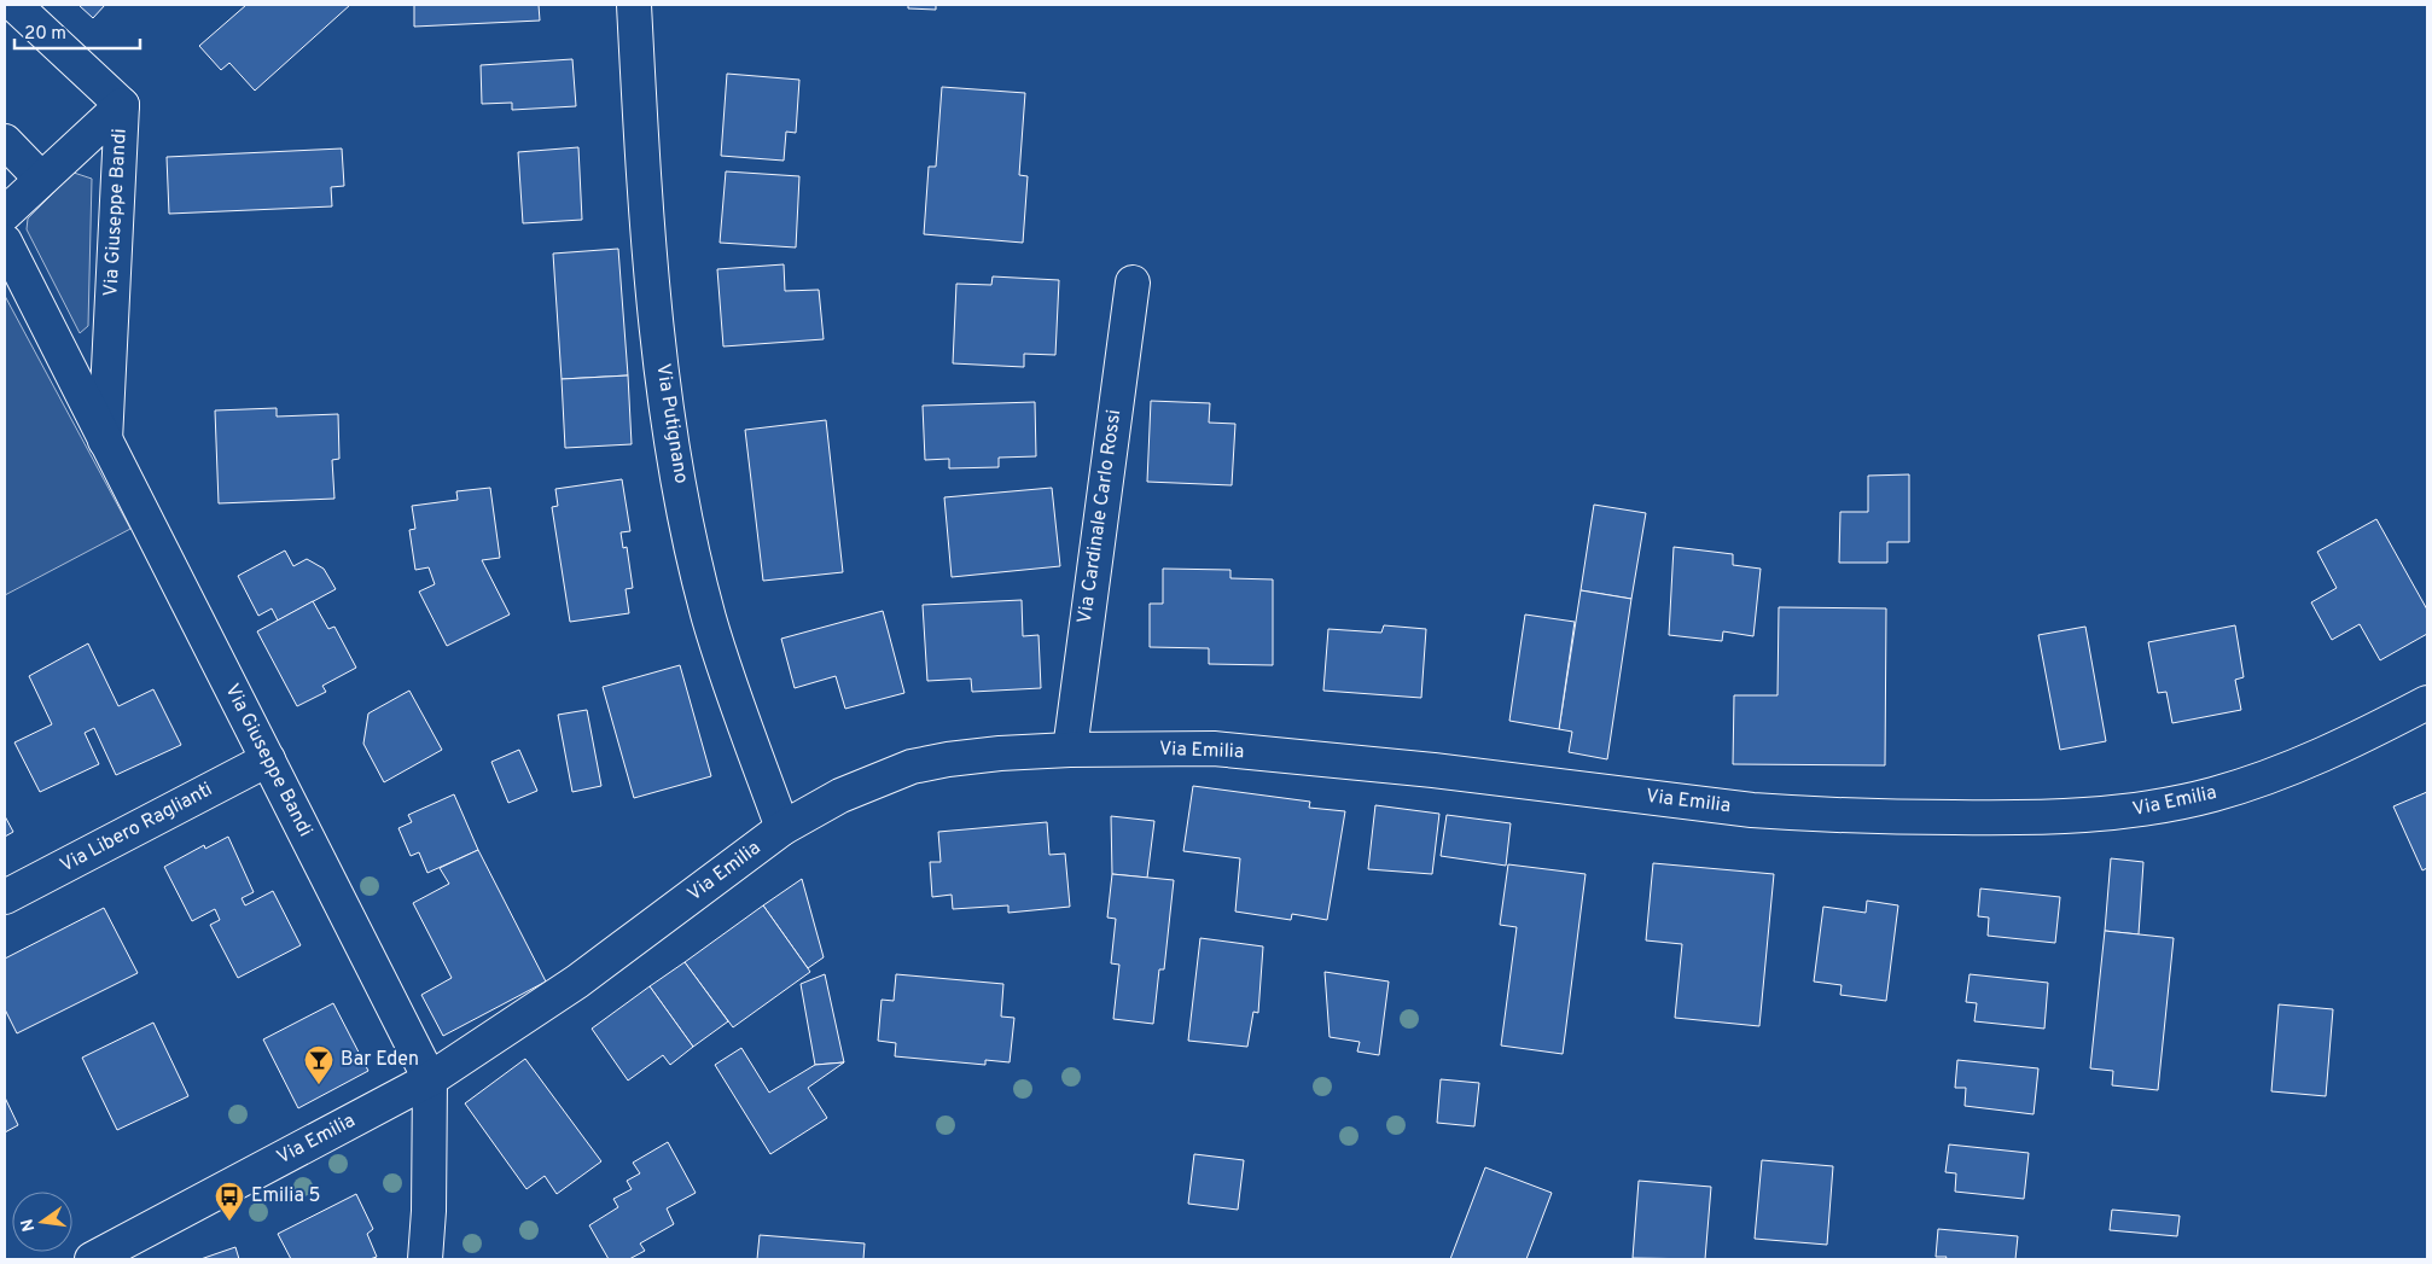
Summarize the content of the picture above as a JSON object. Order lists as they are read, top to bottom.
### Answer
{
  "streets": {
    "street": [
      "Via Giuseppe Bandi",
      "Via Putignano",
      "Via Cardinale Carlo Rossi",
      "Via Emilia",
      "Via Libero Raglianti"
    ]
  },
  "crossings": [
    ["Via Giuseppe Bandi", "Via Emilia"],
    ["Via Giuseppe Bandi", "Via Libero Raglianti"],
    ["Via Putignano", "Via Emilia"],
    ["Via Cardinale Carlo Rossi", "Via Emilia"]
  ],
  "places": {
    "bar": ["Bar Eden"],
    "bus stop": ["Emilia 5"]
  },
  "scale_bar": "20 m",
  "north": "left"
}
